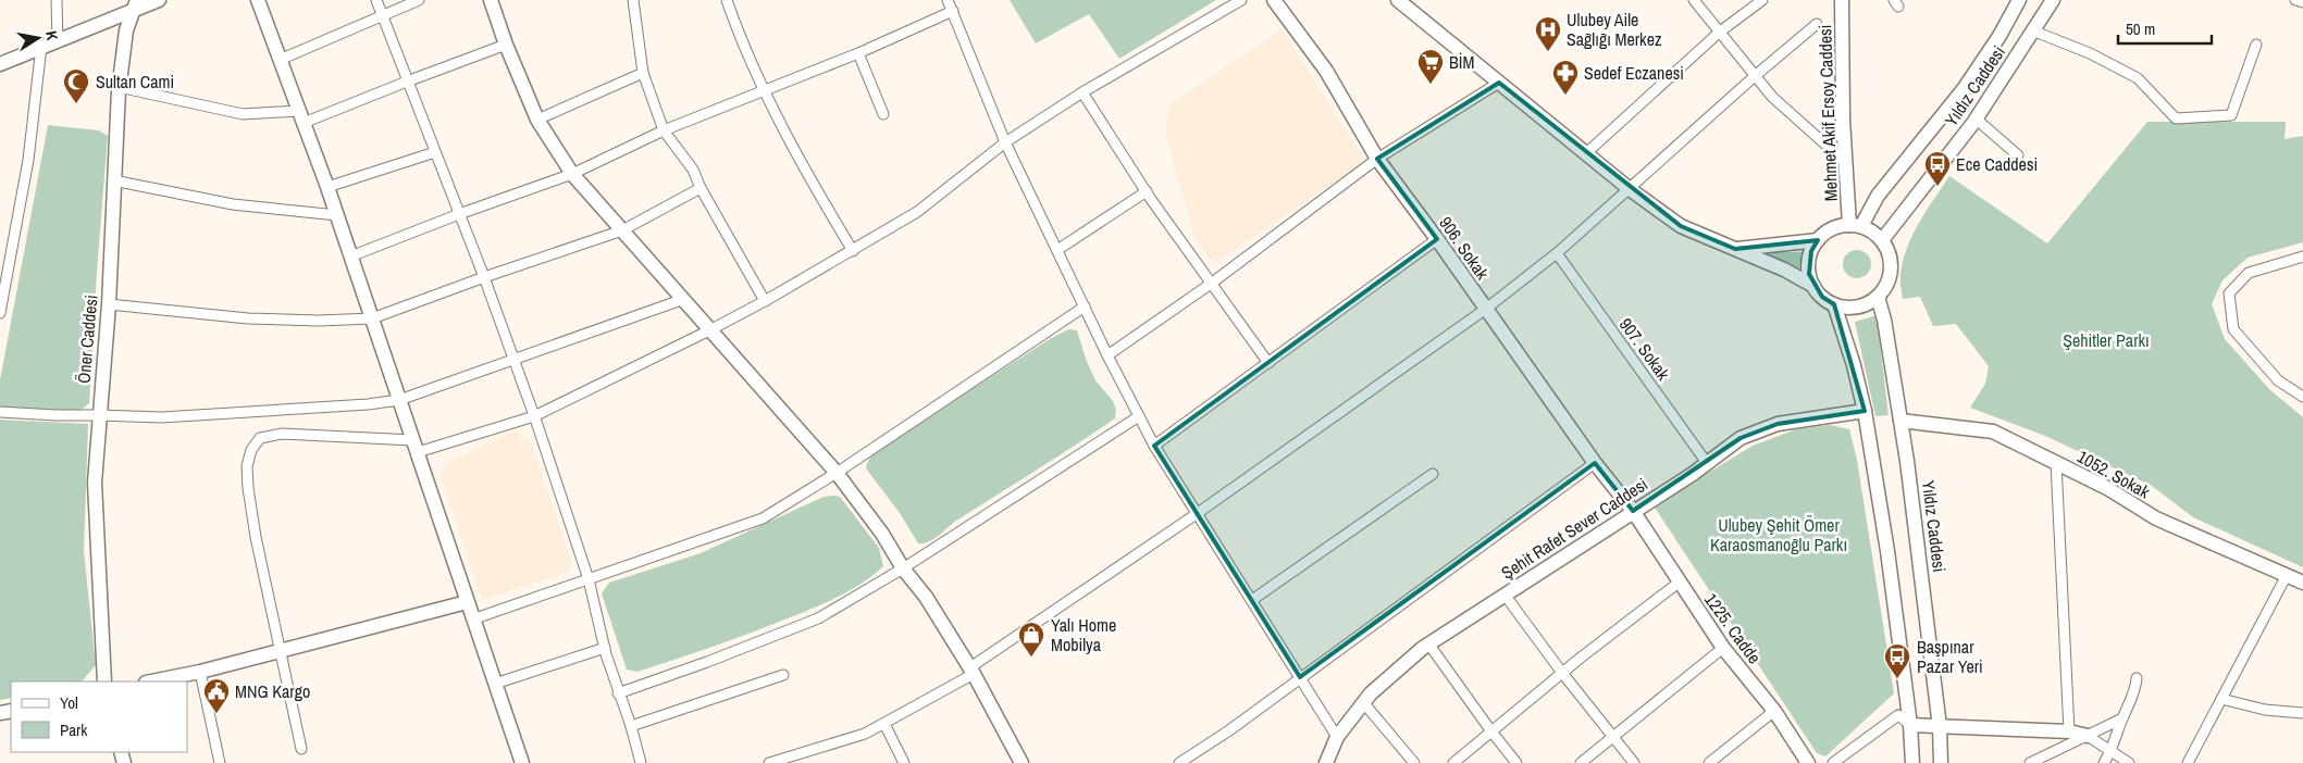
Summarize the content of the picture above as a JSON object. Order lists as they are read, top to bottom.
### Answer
{
  "streets": {
    "street": [
      "Yıldız Caddesi",
      "Mehmet Akif Ersoy Caddesi",
      "906. Sokak",
      "Öner Caddesi",
      "907. Sokak",
      "1052. Sokak",
      "Şehit Rafet Sever Caddesi",
      "1225. Cadde"
    ]
  },
  "crossings": [
    ["Yıldız Caddesi", "Mehmet Akif Ersoy Caddesi"],
    ["Yıldız Caddesi", "1052. Sokak"],
    ["906. Sokak", "Şehit Rafet Sever Caddesi"],
    ["906. Sokak", "1225. Cadde"],
    ["907. Sokak", "Şehit Rafet Sever Caddesi"],
    ["Şehit Rafet Sever Caddesi", "1225. Cadde"]
  ],
  "parks": ["Şehitler Parkı", "Ulubey Şehit Ömer Karaosmanoğlu Parkı"],
  "places": {
    "hospital": ["Ulubey Aile Sağlığı Merkez"],
    "supermarket": ["BİM"],
    "pharmacy": ["Sedef Eczanesi"],
    "mosque": ["Sultan Cami"],
    "bus stop": ["Ece Caddesi", "Başpınar Pazar Yeri"],
    "shop": ["Yalı Home Mobilya"],
    "public building": ["MNG Kargo"]
  },
  "legend": ["Yol", "Park"],
  "scale_bar": "50 m",
  "north": "right"
}
